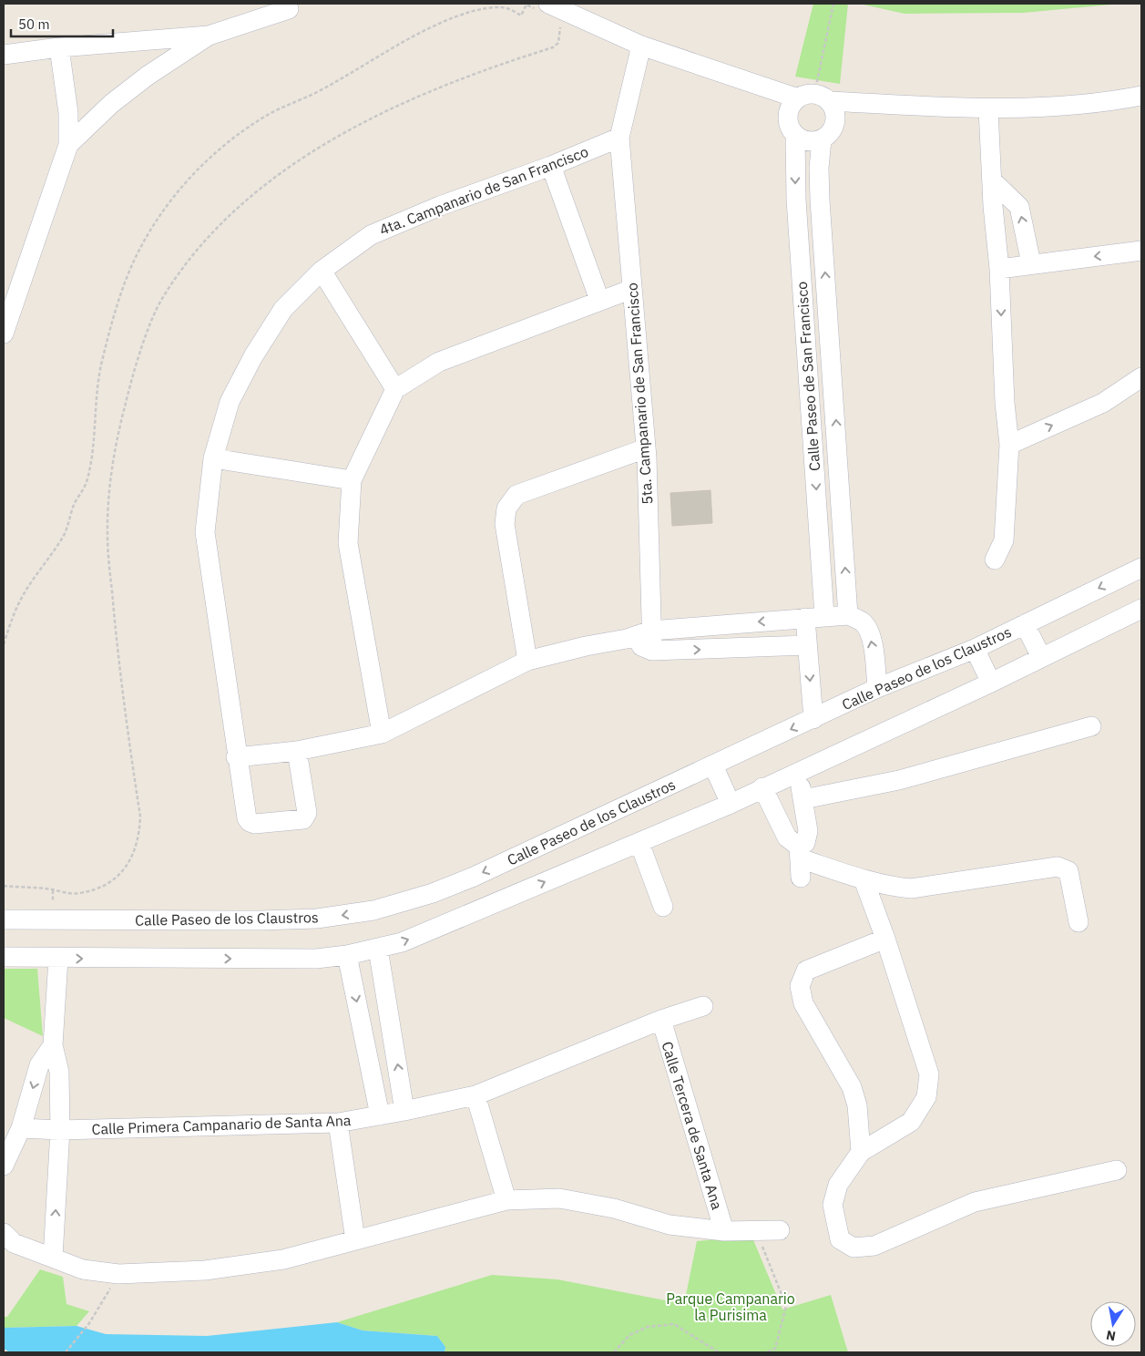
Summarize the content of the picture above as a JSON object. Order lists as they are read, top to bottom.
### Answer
{
  "streets": {
    "street": [
      "4ta. Campanario de San Francisco",
      "Calle Paseo de San Francisco",
      "5ta. Campanario de San Francisco",
      "Calle Paseo de los Claustros",
      "Calle Primera Campanario de Santa Ana",
      "Calle Tercera de Santa Ana"
    ]
  },
  "crossings": [
    ["4ta. Campanario de San Francisco", "5ta. Campanario de San Francisco"],
    ["Calle Paseo de San Francisco", "Calle Paseo de los Claustros"],
    ["Calle Primera Campanario de Santa Ana", "Calle Tercera de Santa Ana"]
  ],
  "parks": ["Parque Campanario la Purisima"],
  "scale_bar": "50 m",
  "north": "bottom"
}
